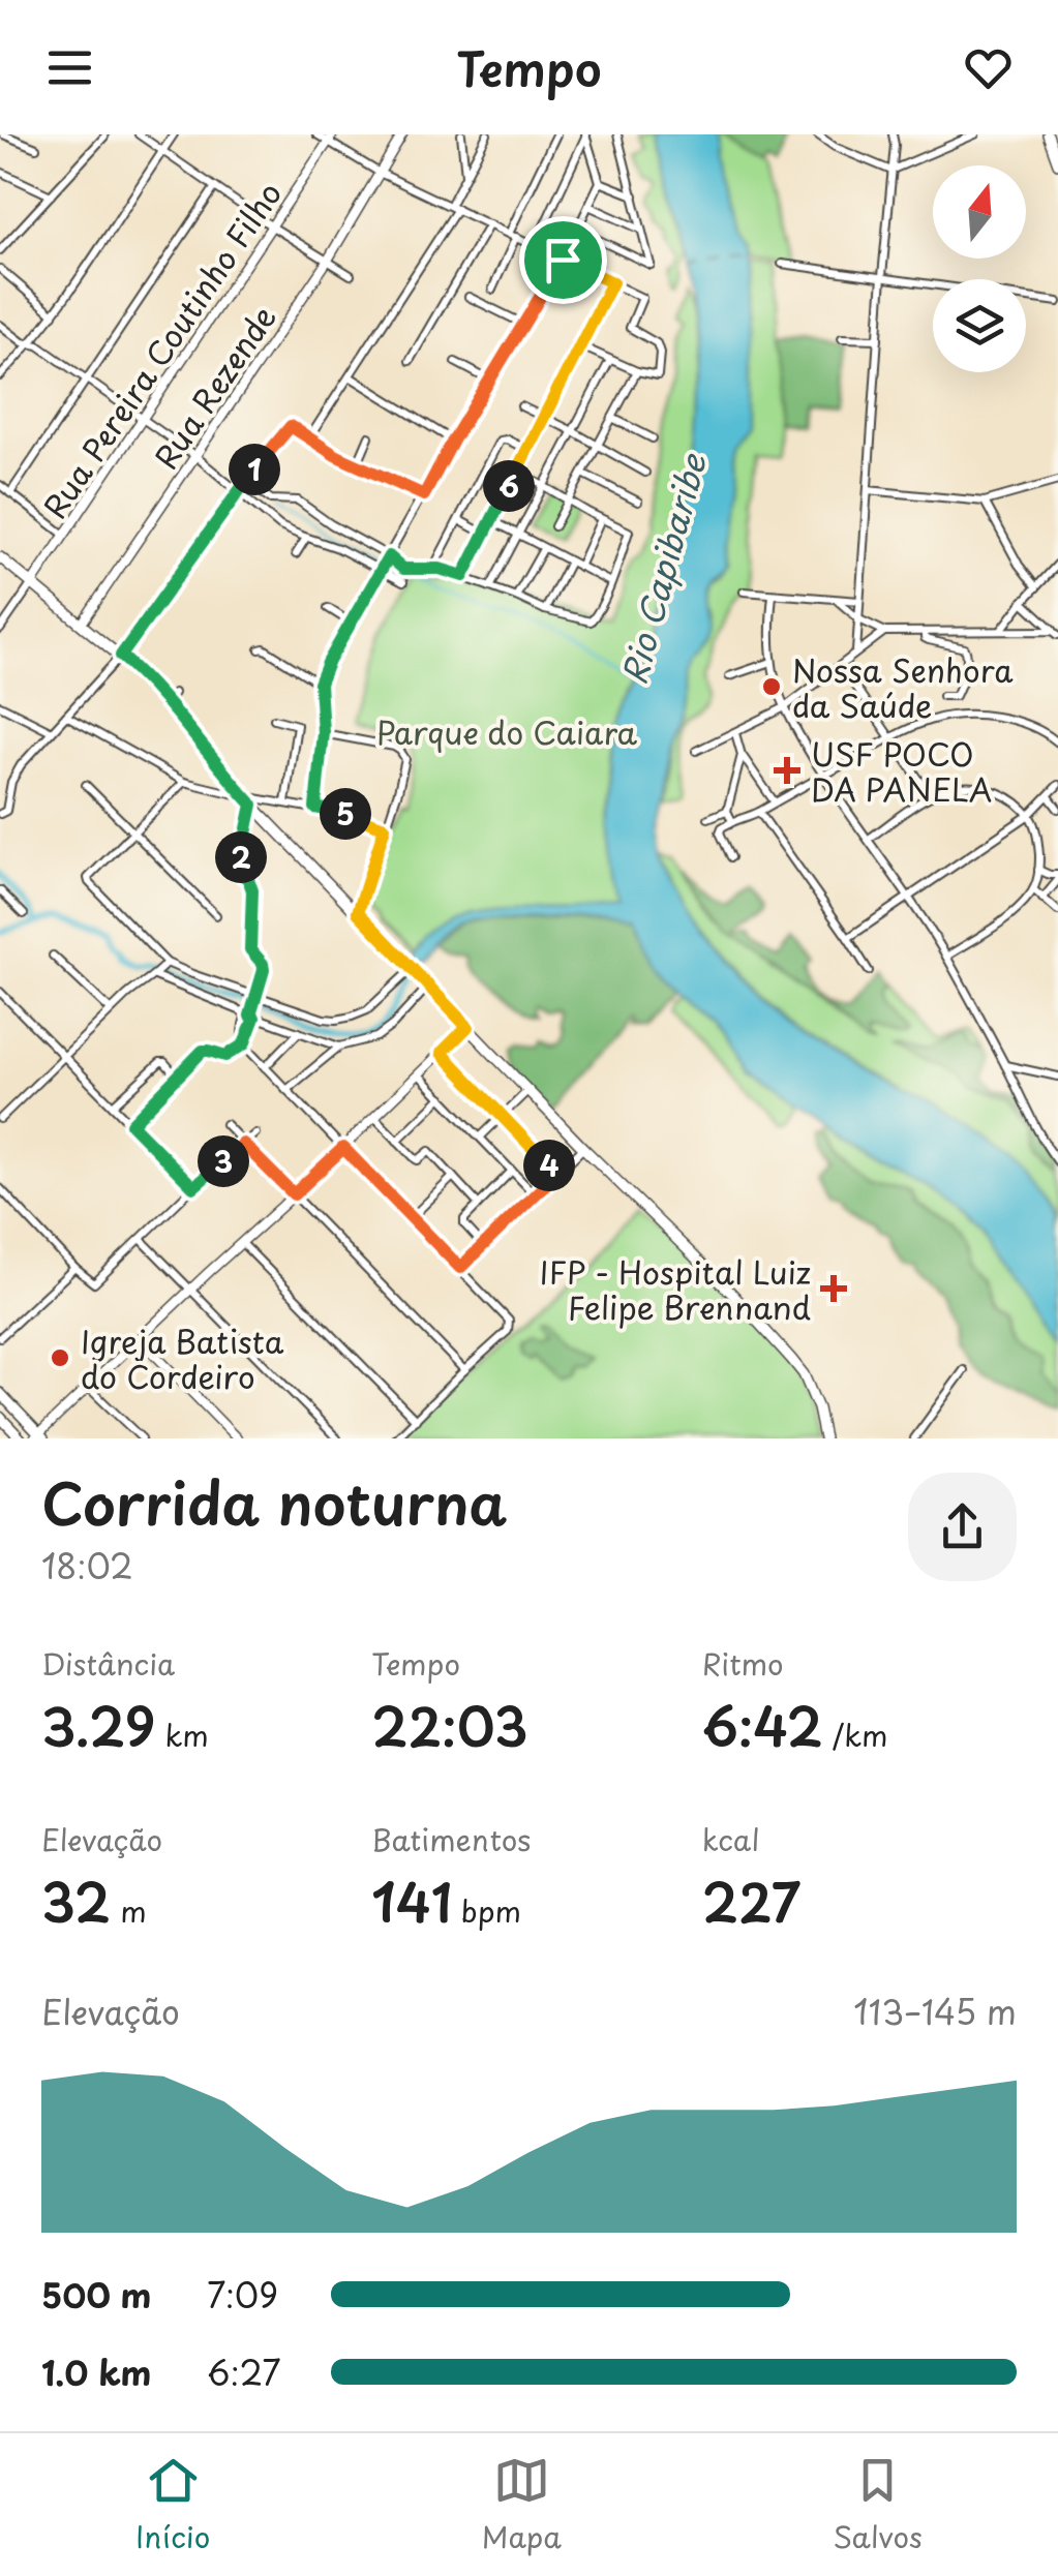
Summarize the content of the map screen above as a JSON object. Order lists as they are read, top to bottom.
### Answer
{
  "streets": {
    "street": ["Rua Pereira Coutinho Filho", "Rua Rezende"]
  },
  "water": ["Rio Capibaribe"],
  "parks": ["Parque do Caiara"],
  "places": {
    "other": ["Nossa Senhora da Saúde", "Igreja Batista do Cordeiro"],
    "health": ["USF POCO DA PANELA", "IFP - Hospital Luiz Felipe Brennand"]
  },
  "north": "top",
  "page": {
    "header": "Tempo",
    "pins": [
      "1",
      "6",
      "5",
      "2",
      "3",
      "4"
    ],
    "heading": ["Corrida noturna", "18:02"],
    "stats": [
      ["Distância", "3.29 km"],
      ["Tempo", "22:03"],
      ["Ritmo", "6:42 /km"],
      ["Elevação", "32 m"],
      ["Batimentos", "141 bpm"],
      ["kcal", "227"]
    ],
    "chart": ["Elevação", "113–145 m"],
    "list": [
      {
        "name": "500 m",
        "note": "7:09"
      },
      {
        "name": "1.0 km",
        "note": "6:27"
      }
    ],
    "tabs": ["Início", "Mapa", "Salvos"]
  }
}
